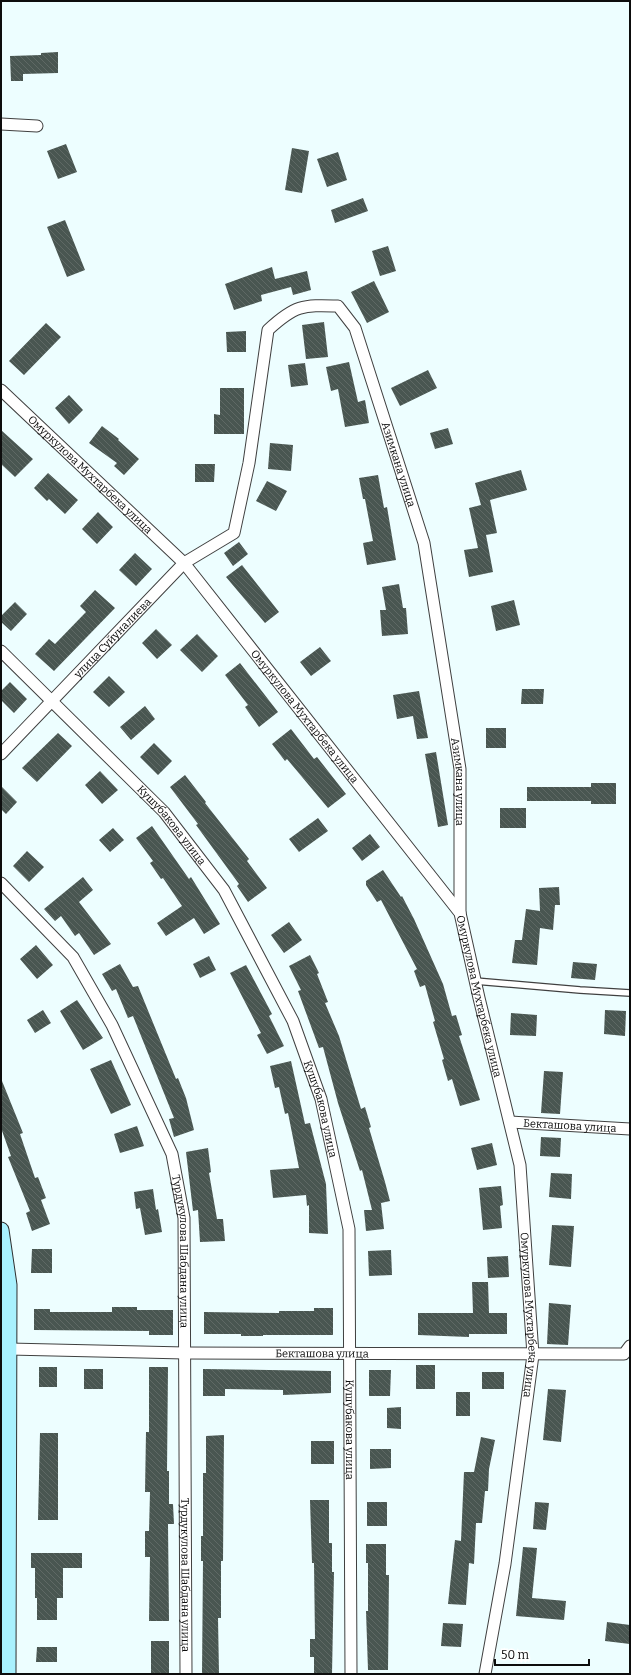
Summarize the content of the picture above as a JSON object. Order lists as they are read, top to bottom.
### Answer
{
  "streets": {
    "street": [
      "Азимкана улица",
      "Омуркулова Мухтарбека улица",
      "улица Суйуналиева",
      "Кушубакова улица",
      "Бекташова улица",
      "Турдукулова Шабдана улица"
    ]
  },
  "crossings": [
    ["Азимкана улица", "Омуркулова Мухтарбека улица"],
    ["Азимкана улица", "улица Суйуналиева"],
    ["Омуркулова Мухтарбека улица", "улица Суйуналиева"],
    ["Омуркулова Мухтарбека улица", "Бекташова улица"],
    ["улица Суйуналиева", "Кушубакова улица"],
    ["Кушубакова улица", "Бекташова улица"],
    ["Бекташова улица", "Турдукулова Шабдана улица"]
  ],
  "scale_bar": "50 m"
}
